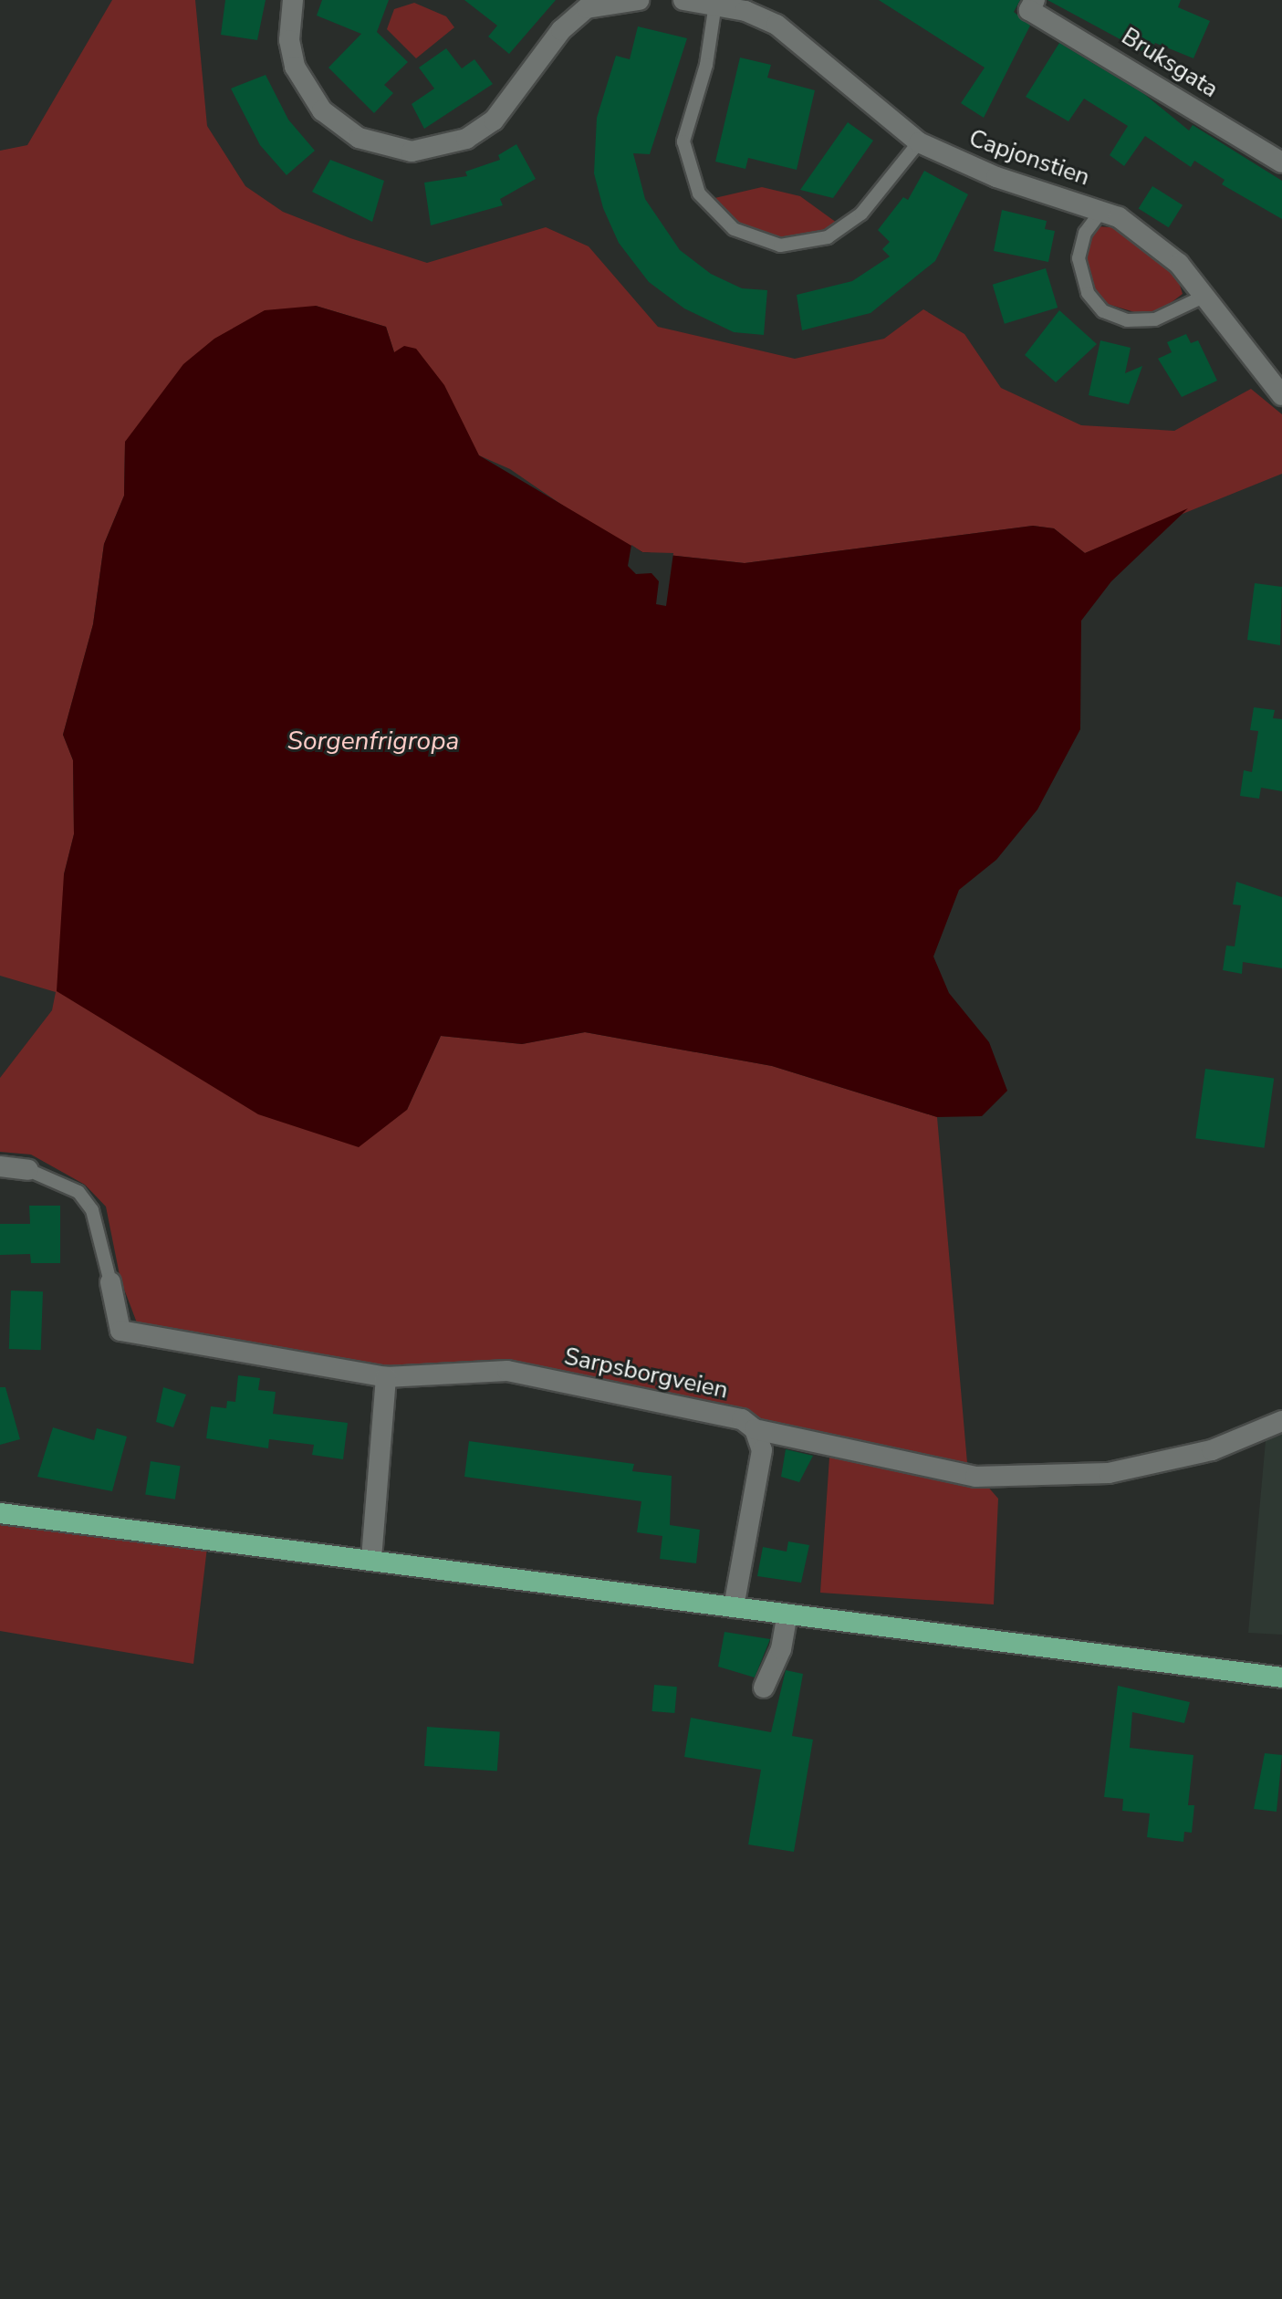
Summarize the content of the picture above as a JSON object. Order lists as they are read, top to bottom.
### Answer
{
  "streets": {
    "street": ["Bruksgata", "Capjonstien", "Sarpsborgveien"]
  },
  "water": ["Sorgenfrigropa"]
}
